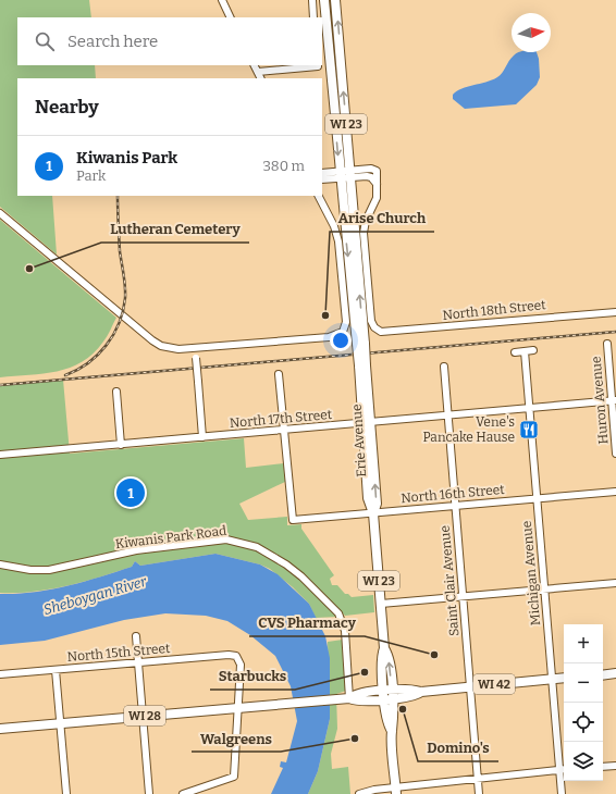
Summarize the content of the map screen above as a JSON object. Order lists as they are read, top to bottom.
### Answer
{
  "streets": {
    "main road": [
      "WI 23",
      "Erie Avenue",
      "WI 42",
      "WI 28"
    ],
    "street": [
      "North 18th Street",
      "Huron Avenue",
      "North 17th Street",
      "North 16th Street",
      "Kiwanis Park Road",
      "Michigan Avenue",
      "Saint Clair Avenue",
      "North 15th Street"
    ]
  },
  "crossings": [
    ["WI 23", "North 18th Street"],
    ["WI 23", "Erie Avenue"],
    ["Huron Avenue", "North 17th Street"],
    ["North 17th Street", "Erie Avenue"],
    ["North 17th Street", "North 16th Street"],
    ["North 17th Street", "Michigan Avenue"],
    ["North 17th Street", "Saint Clair Avenue"],
    ["Erie Avenue", "North 16th Street"],
    ["Erie Avenue", "WI 42"],
    ["Erie Avenue", "WI 28"],
    ["North 16th Street", "Michigan Avenue"],
    ["North 16th Street", "Saint Clair Avenue"],
    ["Kiwanis Park Road", "WI 28"],
    ["Michigan Avenue", "WI 42"],
    ["Saint Clair Avenue", "WI 42"],
    ["North 15th Street", "WI 28"],
    ["WI 42", "WI 28"]
  ],
  "water": ["Sheboygan River"],
  "places": {
    "other": [
      "Lutheran Cemetery",
      "Arise Church",
      "CVS Pharmacy",
      "Starbucks",
      "Domino's",
      "Walgreens"
    ],
    "restaurant": ["Vene's Pancake Hause"]
  },
  "north": "right",
  "page": {
    "search": "Search here",
    "heading": "Nearby",
    "list": [
      {
        "mark": "1",
        "name": "Kiwanis Park",
        "note": "Park",
        "value": "380 m"
      }
    ],
    "pins": "1",
    "map_buttons": ["+", "−"]
  }
}
